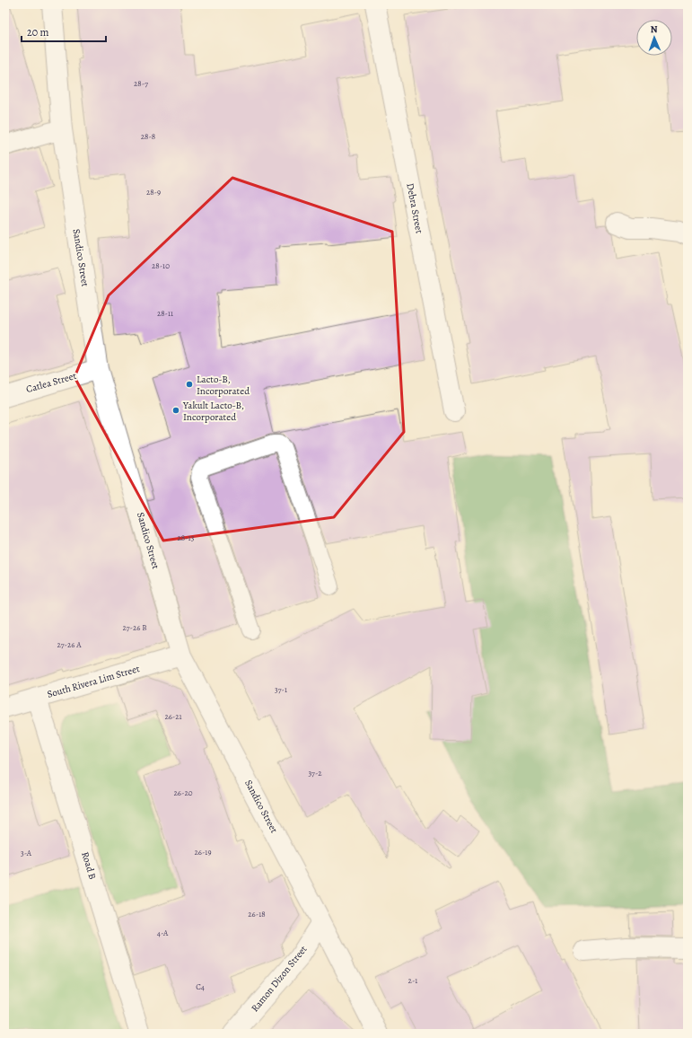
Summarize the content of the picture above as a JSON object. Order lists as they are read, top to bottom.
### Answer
{
  "streets": {
    "street": [
      "Debra Street",
      "Sandico Street",
      "Catlea Street",
      "South Rivera Lim Street",
      "Road B",
      "Ramon Dizon Street"
    ]
  },
  "crossings": [
    ["Sandico Street", "Catlea Street"],
    ["Sandico Street", "South Rivera Lim Street"],
    ["Sandico Street", "Ramon Dizon Street"],
    ["South Rivera Lim Street", "Road B"]
  ],
  "places": ["Lacto-B, Incorporated", "Yakult Lacto-B, Incorporated"],
  "house_numbers": [
    "28-7",
    "28-8",
    "28-9",
    "28-10",
    "28-11",
    "28-13",
    "27-26 B",
    "27-26 A",
    "37-1",
    "26-21",
    "37-2",
    "26-20",
    "26-19",
    "3-A",
    "26-18",
    "4-A",
    "2-1",
    "C4"
  ],
  "scale_bar": "20 m",
  "north": "top"
}
